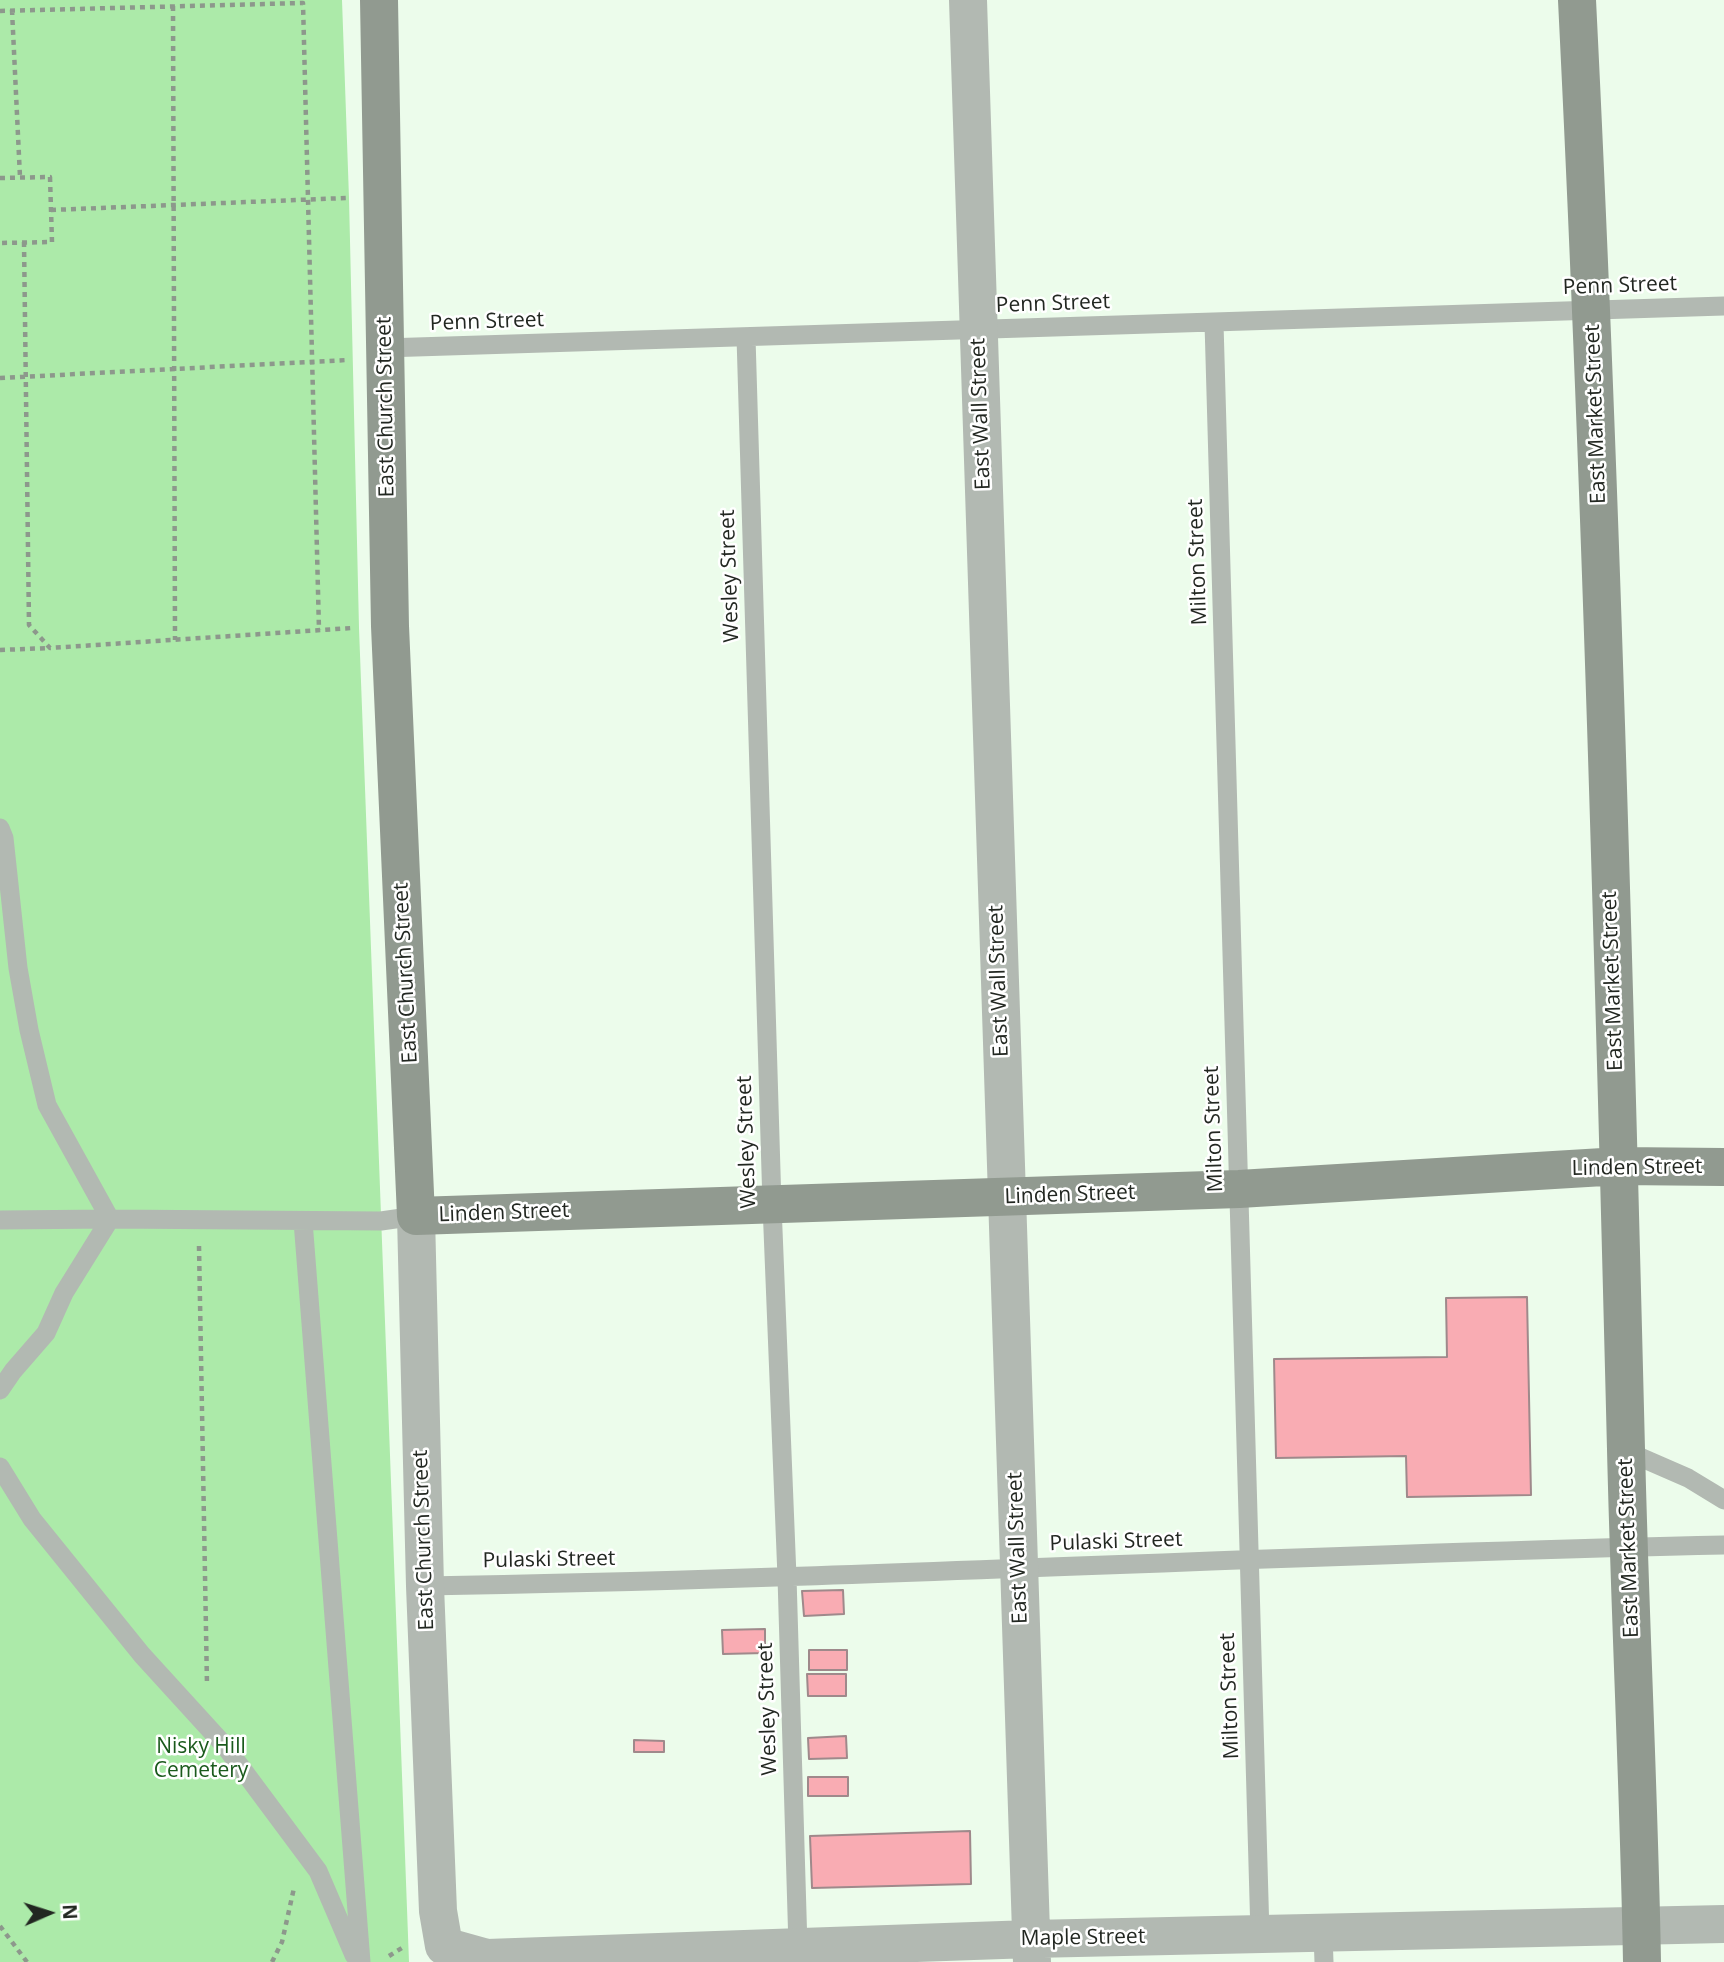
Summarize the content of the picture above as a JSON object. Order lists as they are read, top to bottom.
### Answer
{
  "streets": {
    "street": [
      "East Church Street",
      "East Wall Street",
      "East Market Street",
      "Linden Street",
      "Maple Street"
    ],
    "lane": [
      "Penn Street",
      "Milton Street",
      "Wesley Street",
      "Pulaski Street"
    ]
  },
  "crossings": [
    ["Penn Street", "East Church Street"],
    ["Penn Street", "East Wall Street"],
    ["Penn Street", "East Market Street"],
    ["Penn Street", "Milton Street"],
    ["Penn Street", "Wesley Street"],
    ["East Church Street", "Linden Street"],
    ["East Church Street", "Pulaski Street"],
    ["East Church Street", "Maple Street"],
    ["East Wall Street", "Linden Street"],
    ["East Wall Street", "Pulaski Street"],
    ["East Wall Street", "Maple Street"],
    ["East Market Street", "Linden Street"],
    ["East Market Street", "Pulaski Street"],
    ["East Market Street", "Maple Street"],
    ["Milton Street", "Linden Street"],
    ["Milton Street", "Pulaski Street"],
    ["Milton Street", "Maple Street"],
    ["Wesley Street", "Linden Street"],
    ["Wesley Street", "Pulaski Street"],
    ["Wesley Street", "Maple Street"]
  ],
  "parks": ["Nisky Hill Cemetery"],
  "north": "right"
}
